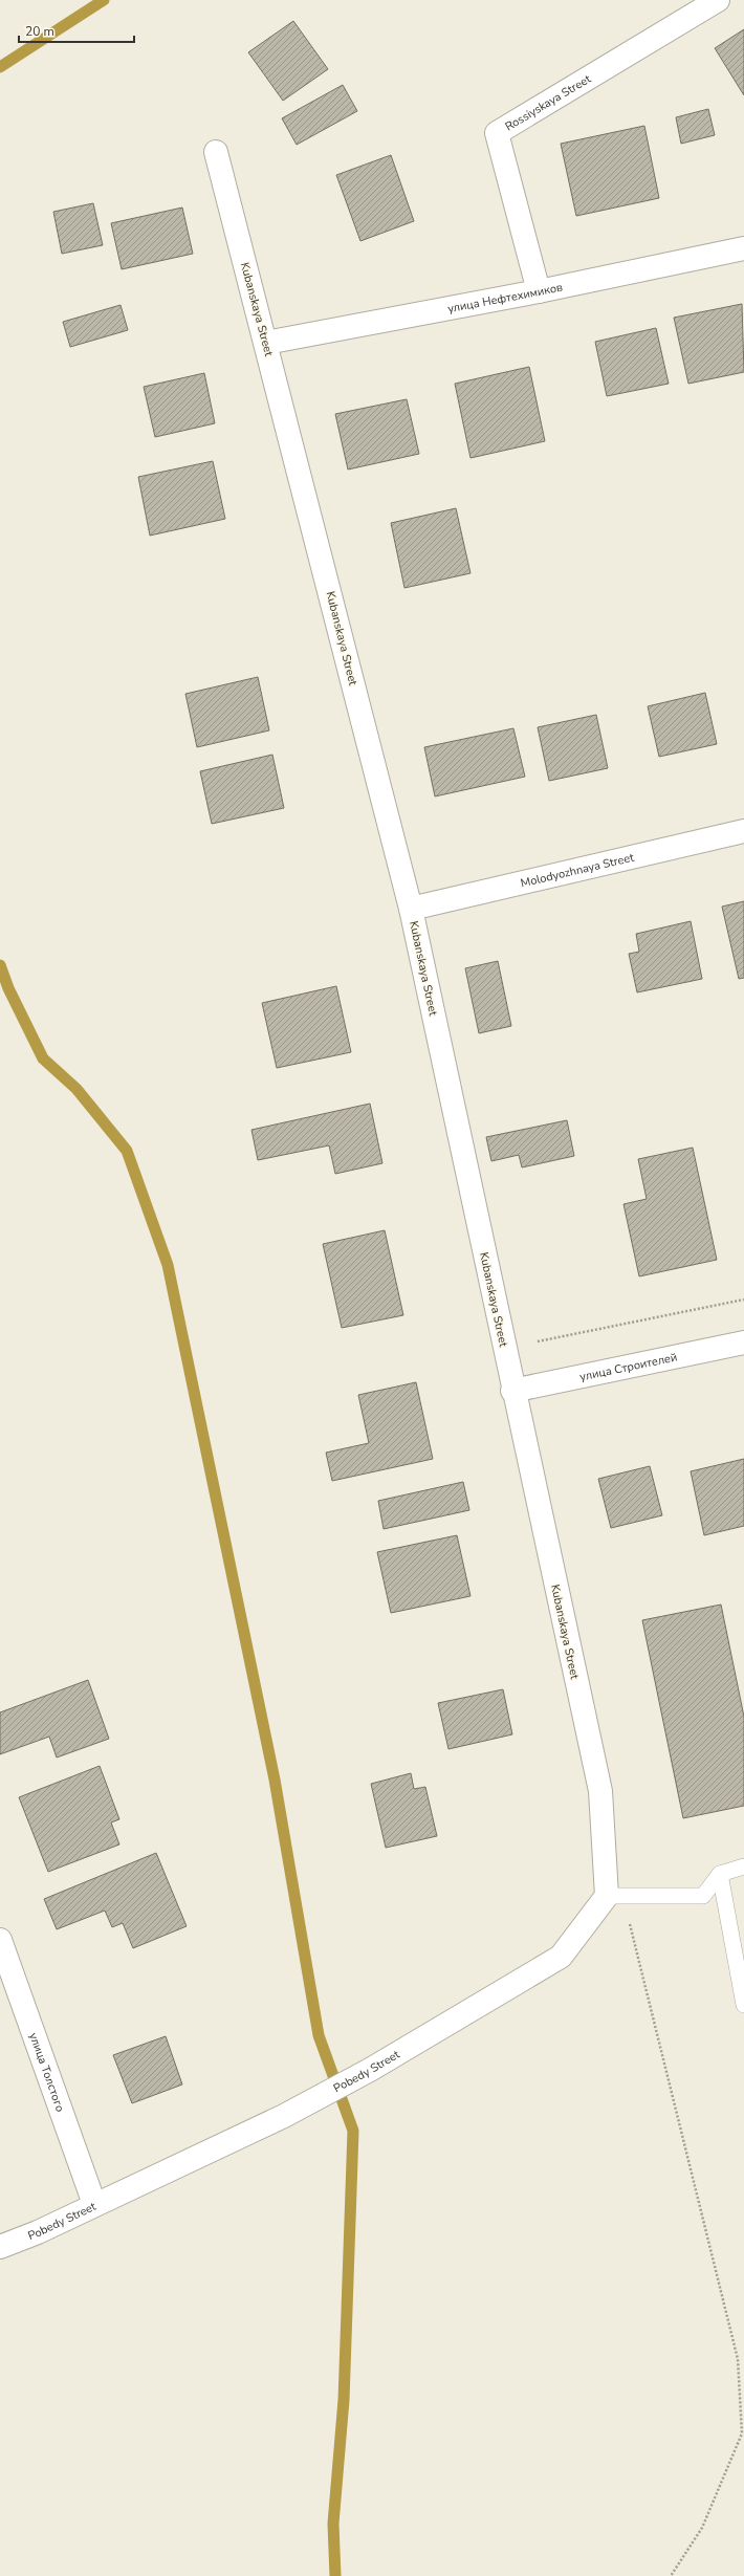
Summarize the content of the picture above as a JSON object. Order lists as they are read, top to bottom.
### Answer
{
  "streets": {
    "street": [
      "Rossiyskaya Street",
      "улица Нефтехимиков",
      "Kubanskaya Street",
      "Molodyozhnaya Street",
      "улица Строителей",
      "Pobedy Street",
      "улица Толстого"
    ]
  },
  "crossings": [
    ["Rossiyskaya Street", "улица Нефтехимиков"],
    ["улица Нефтехимиков", "Kubanskaya Street"],
    ["Kubanskaya Street", "Molodyozhnaya Street"],
    ["Kubanskaya Street", "улица Строителей"],
    ["Kubanskaya Street", "Pobedy Street"],
    ["Pobedy Street", "улица Толстого"]
  ],
  "scale_bar": "20 m"
}
